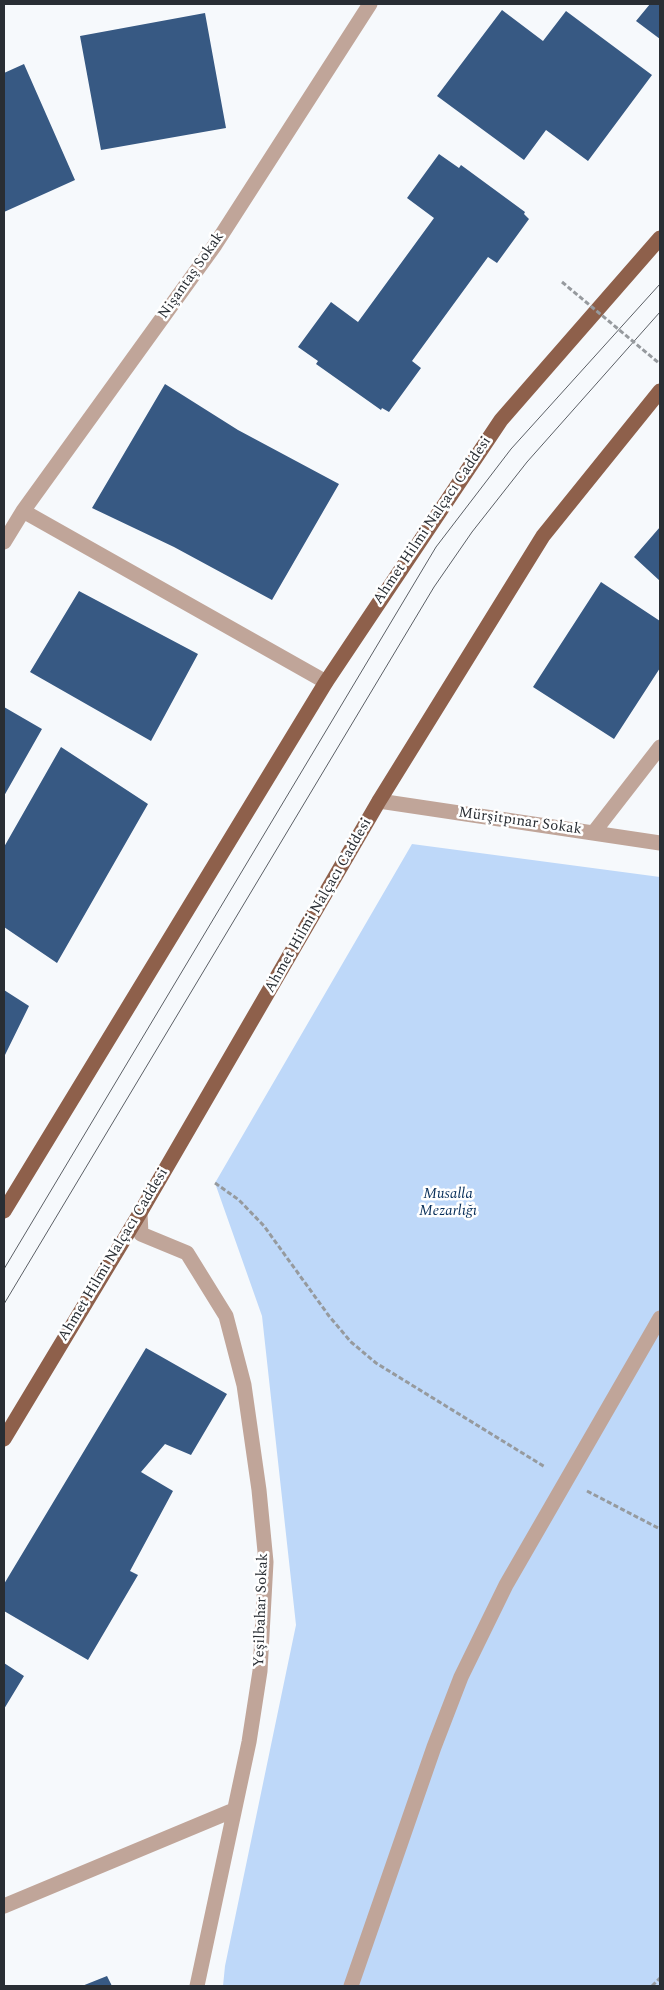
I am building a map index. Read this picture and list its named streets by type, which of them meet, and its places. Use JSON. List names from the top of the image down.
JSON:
{
  "streets": {
    "main road": ["Ahmet Hilmi Nalçacı Caddesi"],
    "street": ["Nişantaş Sokak", "Mürşitpınar Sokak", "Yeşilbahar Sokak"]
  },
  "crossings": [
    ["Ahmet Hilmi Nalçacı Caddesi", "Mürşitpınar Sokak"],
    ["Ahmet Hilmi Nalçacı Caddesi", "Yeşilbahar Sokak"]
  ],
  "parks": ["Musalla Mezarlığı"]
}
